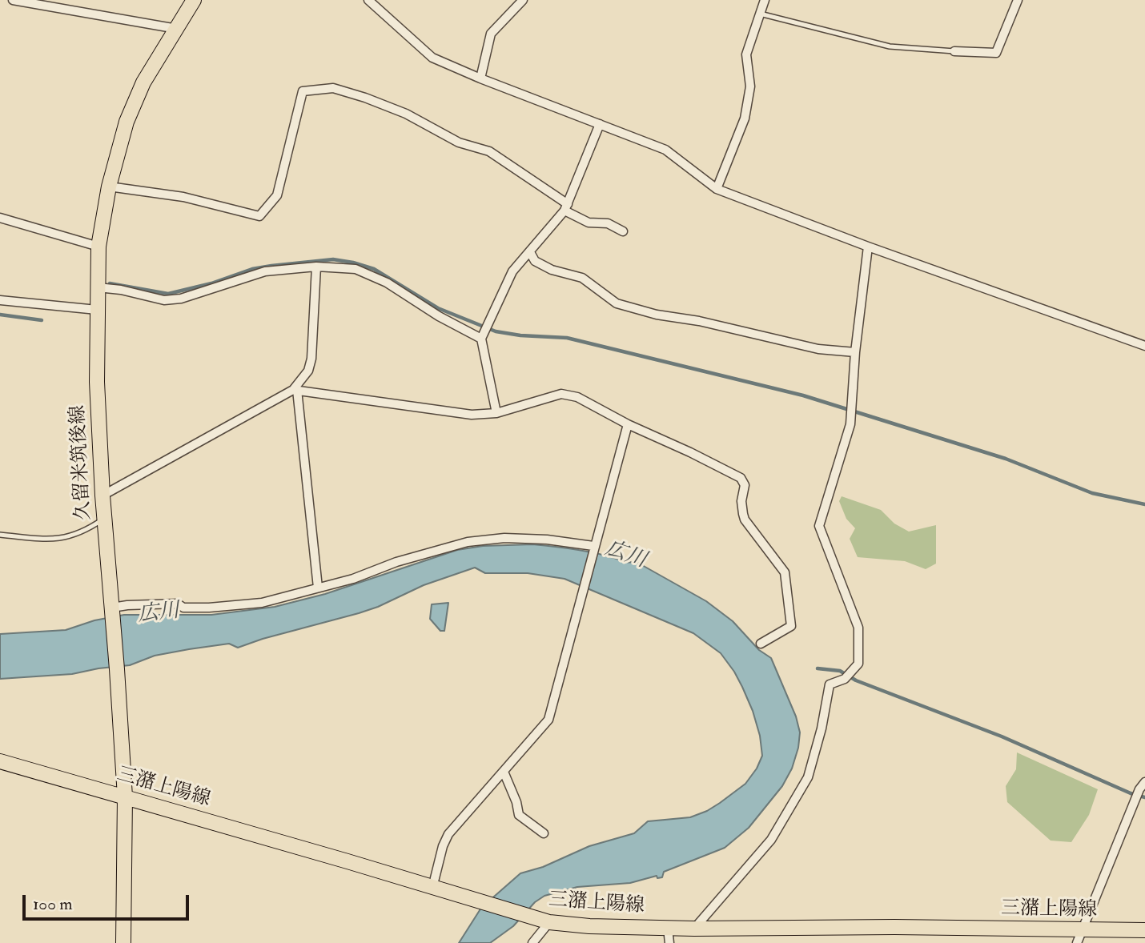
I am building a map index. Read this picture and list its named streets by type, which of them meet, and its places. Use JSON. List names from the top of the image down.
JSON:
{
  "streets": {
    "main road": ["久留米筑後線", "三潴上陽線"]
  },
  "crossings": [
    ["久留米筑後線", "三潴上陽線"]
  ],
  "water": ["広川"],
  "scale_bar": "100 m"
}
